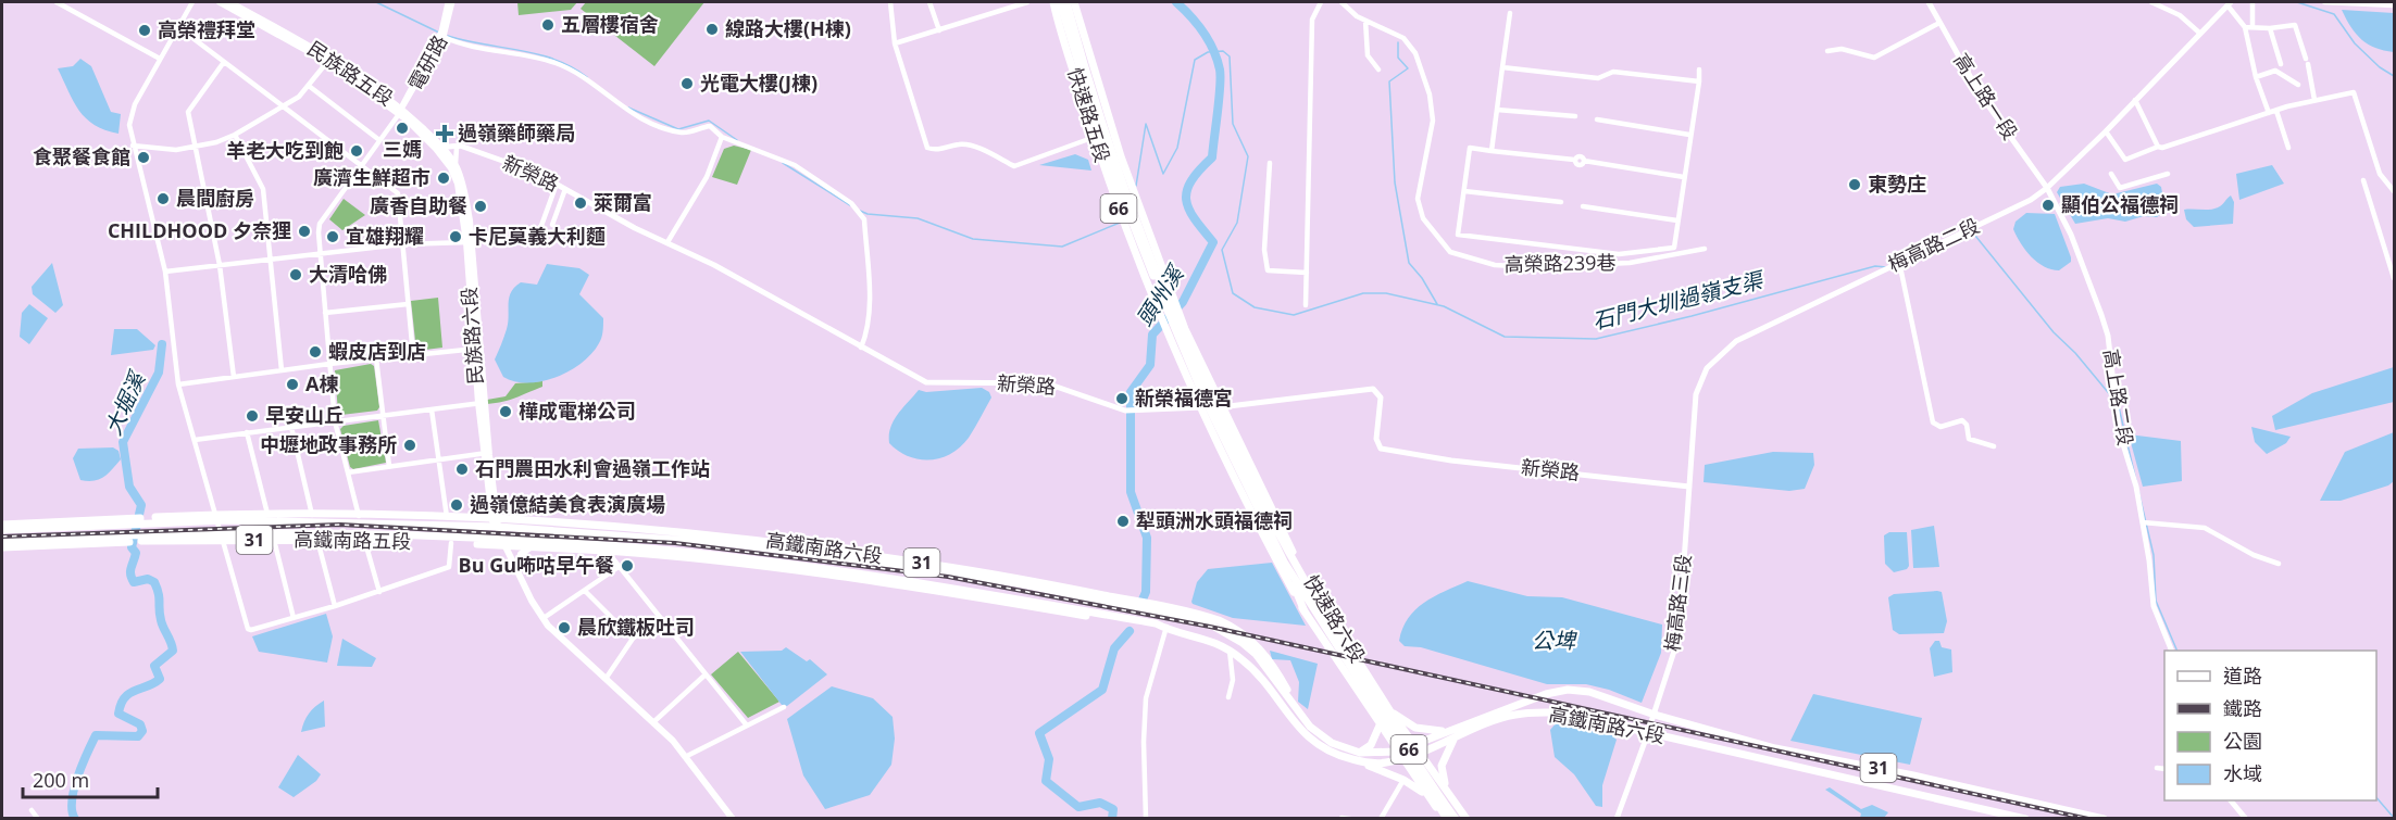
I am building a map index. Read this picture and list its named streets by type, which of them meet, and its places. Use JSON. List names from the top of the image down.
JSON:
{
  "streets": {
    "main road": [
      "民族路五段",
      "快速路五段",
      "66",
      "民族路六段",
      "31",
      "高鐵南路五段",
      "高鐵南路六段",
      "快速路六段"
    ],
    "street": [
      "電研路",
      "高上路一段",
      "新榮路",
      "梅高路二段",
      "高榮路239巷",
      "高上路二段",
      "梅高路三段"
    ]
  },
  "crossings": [
    ["電研路", "民族路五段"],
    ["民族路五段", "新榮路"],
    ["民族路五段", "民族路六段"],
    ["高上路一段", "梅高路二段"],
    ["高上路一段", "高上路二段"],
    ["快速路五段", "新榮路"],
    ["快速路五段", "快速路六段"],
    ["新榮路", "梅高路二段"],
    ["新榮路", "民族路六段"],
    ["新榮路", "快速路六段"],
    ["66", "快速路六段"],
    ["梅高路二段", "高上路二段"],
    ["梅高路二段", "梅高路三段"],
    ["民族路六段", "高鐵南路五段"],
    ["民族路六段", "高鐵南路六段"],
    ["31", "高鐵南路六段"],
    ["31", "快速路六段"],
    ["高鐵南路五段", "高鐵南路六段"],
    ["高鐵南路六段", "梅高路三段"],
    ["高鐵南路六段", "快速路六段"]
  ],
  "water": [
    "頭州溪",
    "石門大圳過嶺支渠",
    "大堀溪",
    "公埤"
  ],
  "places": {
    "other": [
      "五層樓宿舍",
      "線路大樓(H棟)",
      "高榮禮拜堂",
      "光電大樓(J棟)",
      "三媽",
      "羊老大吃到飽",
      "食聚餐食館",
      "廣濟生鮮超市",
      "東勢庄",
      "晨間廚房",
      "萊爾富",
      "顯伯公福德祠",
      "廣香自助餐",
      "CHILDHOOD 夕奈狸",
      "宜雄翔耀",
      "卡尼莫義大利麵",
      "大清哈佛",
      "蝦皮店到店",
      "A棟",
      "新榮福德宮",
      "樺成電梯公司",
      "早安山丘",
      "中壢地政事務所",
      "石門農田水利會過嶺工作站",
      "過嶺億結美食表演廣場",
      "犁頭洲水頭福德祠",
      "Bu Gu咘咕早午餐",
      "晨欣鐵板吐司"
    ],
    "health": ["過嶺藥師藥局"]
  },
  "legend": [
    "道路",
    "鐵路",
    "公園",
    "水域"
  ],
  "scale_bar": "200 m"
}
